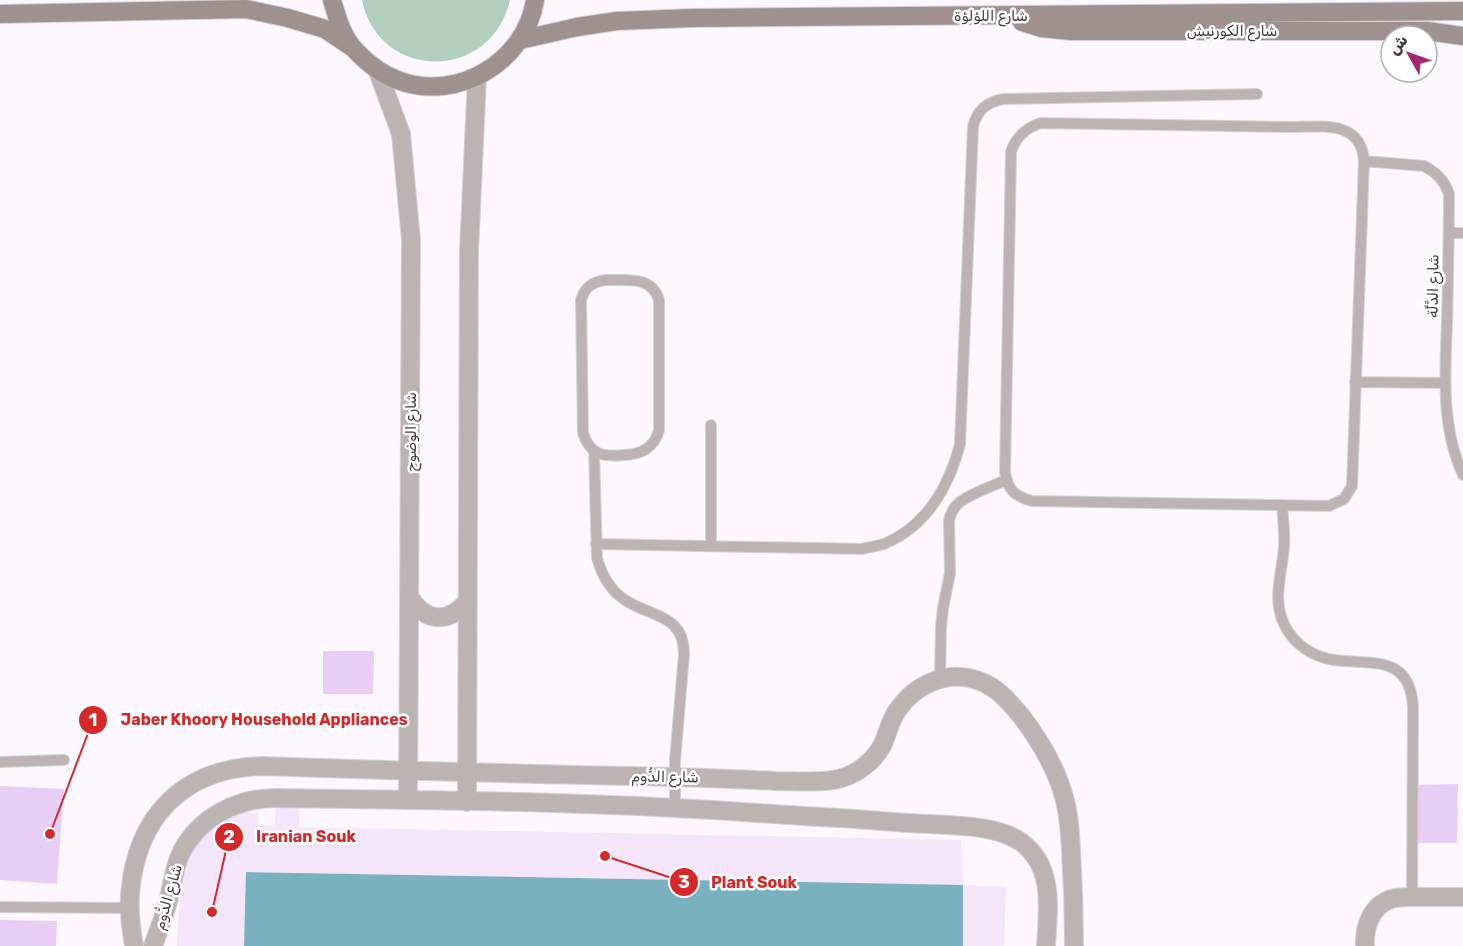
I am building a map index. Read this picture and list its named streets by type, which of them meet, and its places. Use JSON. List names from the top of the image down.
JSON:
{
  "streets": {
    "street": [
      "شارع اللؤلؤة",
      "شارع الكورنيش",
      "شارع الوضوح",
      "شارع الدُّوم"
    ],
    "lane": ["شارع الدَّلَّة"]
  },
  "crossings": [
    ["شارع اللؤلؤة", "شارع الكورنيش"],
    ["شارع الوضوح", "شارع الدُّوم"]
  ],
  "places": ["Jaber Khoory Household Appliances", "Plant Souk", "Iranian Souk"],
  "north": "top left"
}
